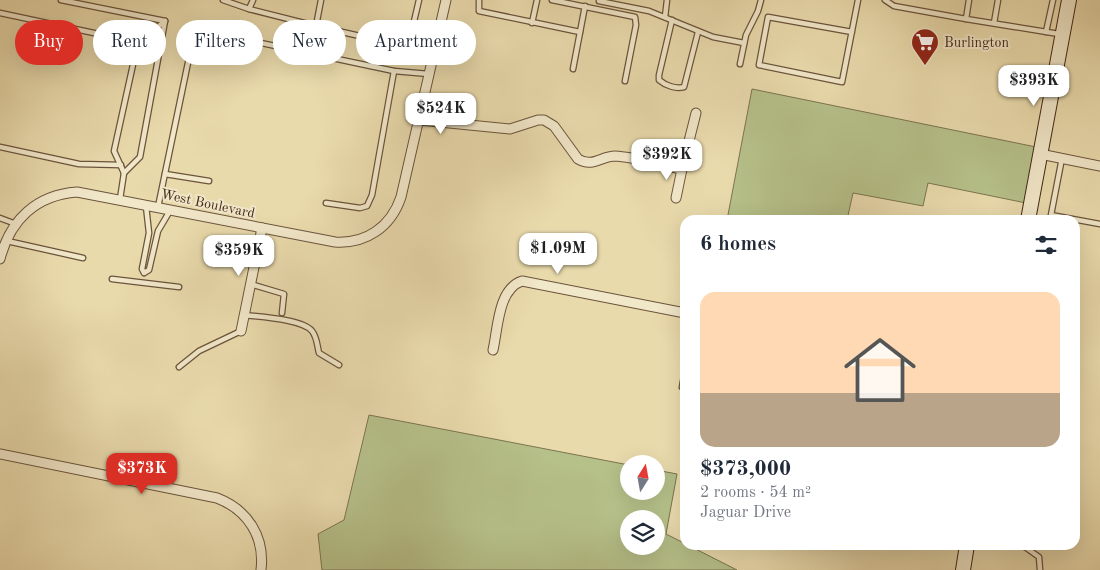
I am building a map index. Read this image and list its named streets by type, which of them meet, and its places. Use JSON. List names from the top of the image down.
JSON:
{
  "streets": {
    "street": ["West Boulevard"]
  },
  "places": {
    "supermarket": ["Burlington"]
  },
  "north": "top",
  "page": {
    "chip": [
      "Buy",
      "Rent",
      "Filters",
      "New",
      "Apartment"
    ],
    "price": [
      "$393K",
      "$524K",
      "$392K",
      "$1.09M",
      "$359K",
      "$373K"
    ],
    "heading": "6 homes",
    "list": [
      {
        "name": "$373,000",
        "note": "2 rooms · 54 m² · Jaguar Drive"
      }
    ]
  }
}
